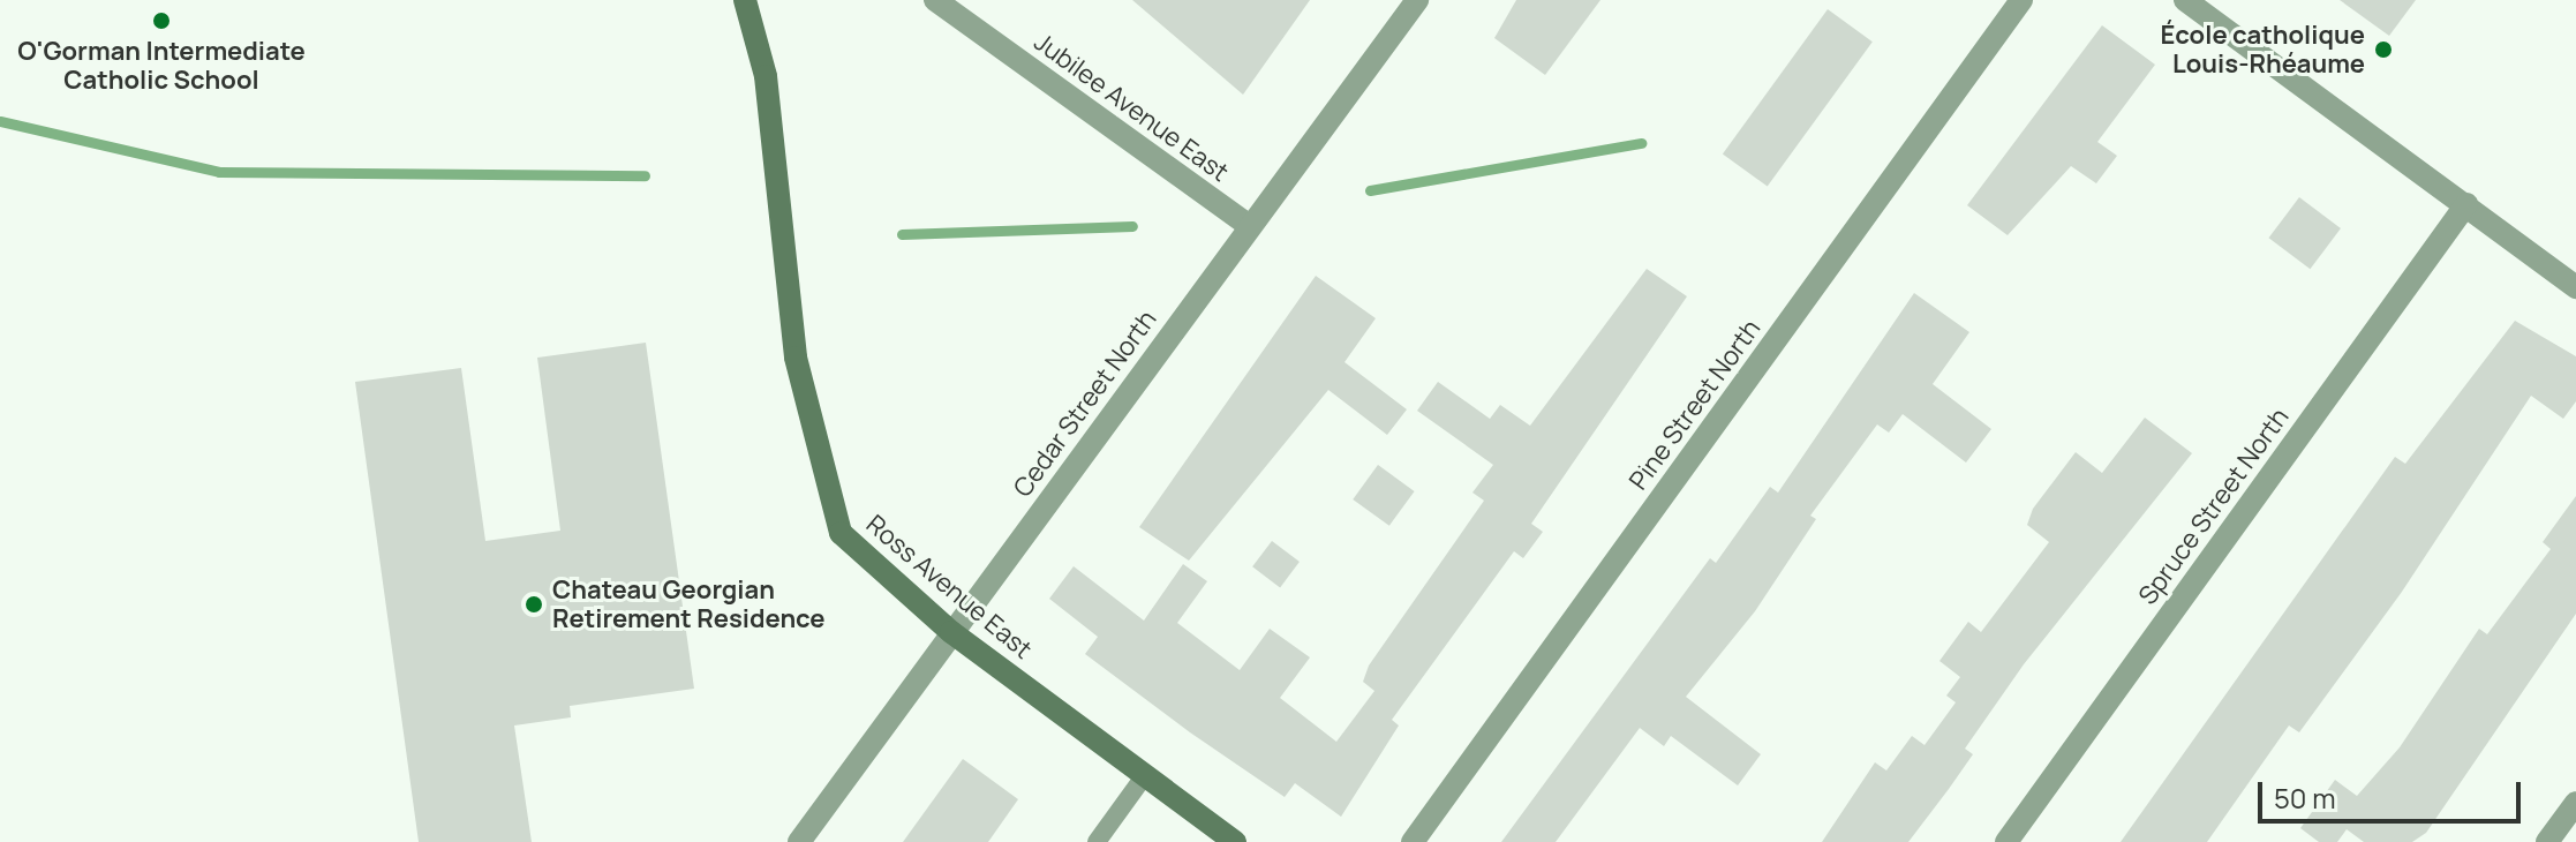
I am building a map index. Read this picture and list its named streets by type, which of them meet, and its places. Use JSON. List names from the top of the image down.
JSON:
{
  "streets": {
    "main road": ["Ross Avenue East"],
    "street": [
      "Jubilee Avenue East",
      "Cedar Street North",
      "Pine Street North",
      "Spruce Street North"
    ]
  },
  "crossings": [
    ["Jubilee Avenue East", "Cedar Street North"],
    ["Cedar Street North", "Ross Avenue East"]
  ],
  "places": ["O'Gorman Intermediate Catholic School", "École catholique Louis-Rhéaume", "Chateau Georgian Retirement Residence"],
  "scale_bar": "50 m"
}
